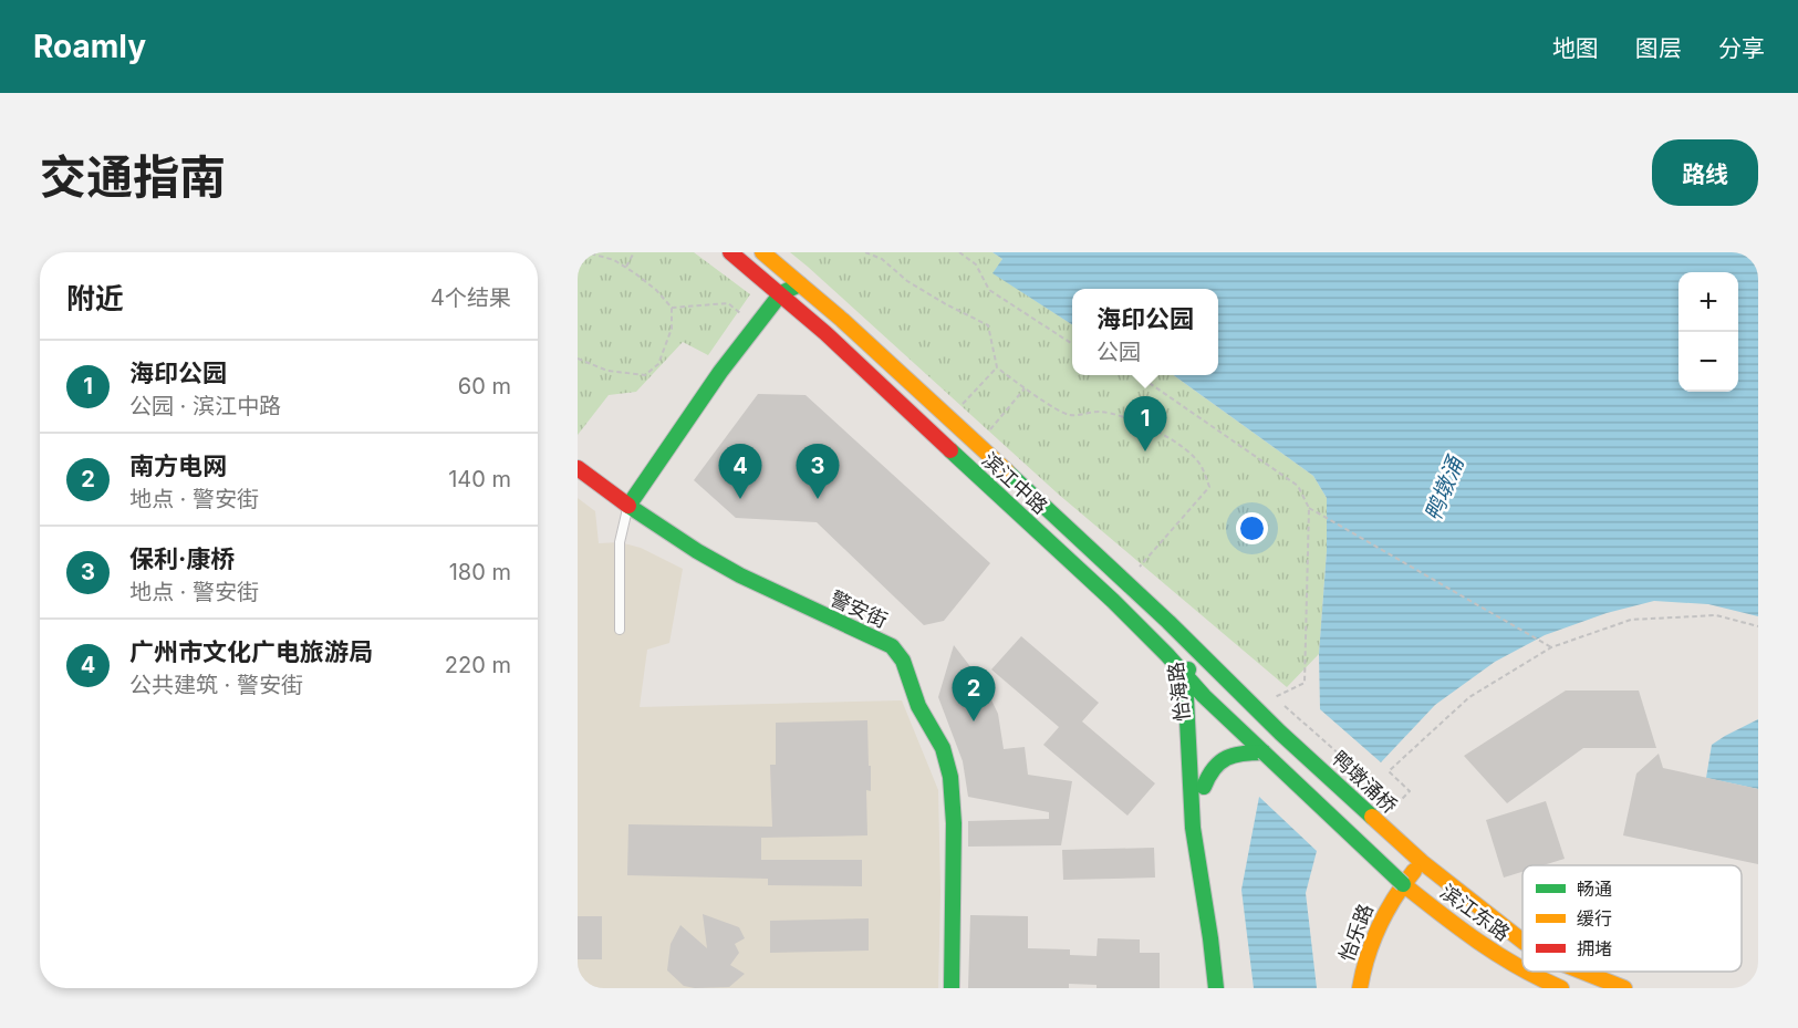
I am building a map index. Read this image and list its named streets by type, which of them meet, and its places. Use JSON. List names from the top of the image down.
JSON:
{
  "streets": {
    "main road": [
      "滨江中路",
      "警安街",
      "怡海路",
      "鸭墩涌桥",
      "滨江东路",
      "怡乐路"
    ]
  },
  "crossings": [
    ["滨江中路", "怡海路"],
    ["滨江中路", "鸭墩涌桥"],
    ["鸭墩涌桥", "滨江东路"],
    ["鸭墩涌桥", "怡乐路"],
    ["滨江东路", "怡乐路"]
  ],
  "water": ["鸭墩涌"],
  "legend": ["畅通", "缓行", "拥堵"],
  "page": {
    "header": "Roamly",
    "nav": ["地图", "图层", "分享"],
    "title": "交通指南",
    "buttons": "路线",
    "heading": ["附近", "4个结果"],
    "map_buttons": ["+", "−"],
    "popup": ["海印公园", "公园"],
    "list": [
      {
        "mark": "1",
        "name": "海印公园",
        "note": "公园 · 滨江中路",
        "value": "60 m"
      },
      {
        "mark": "2",
        "name": "南方电网",
        "note": "地点 · 警安街",
        "value": "140 m"
      },
      {
        "mark": "3",
        "name": "保利·康桥",
        "note": "地点 · 警安街",
        "value": "180 m"
      },
      {
        "mark": "4",
        "name": "广州市文化广电旅游局",
        "note": "公共建筑 · 警安街",
        "value": "220 m"
      }
    ],
    "pins": [
      "1",
      "3",
      "4",
      "2"
    ]
  }
}
